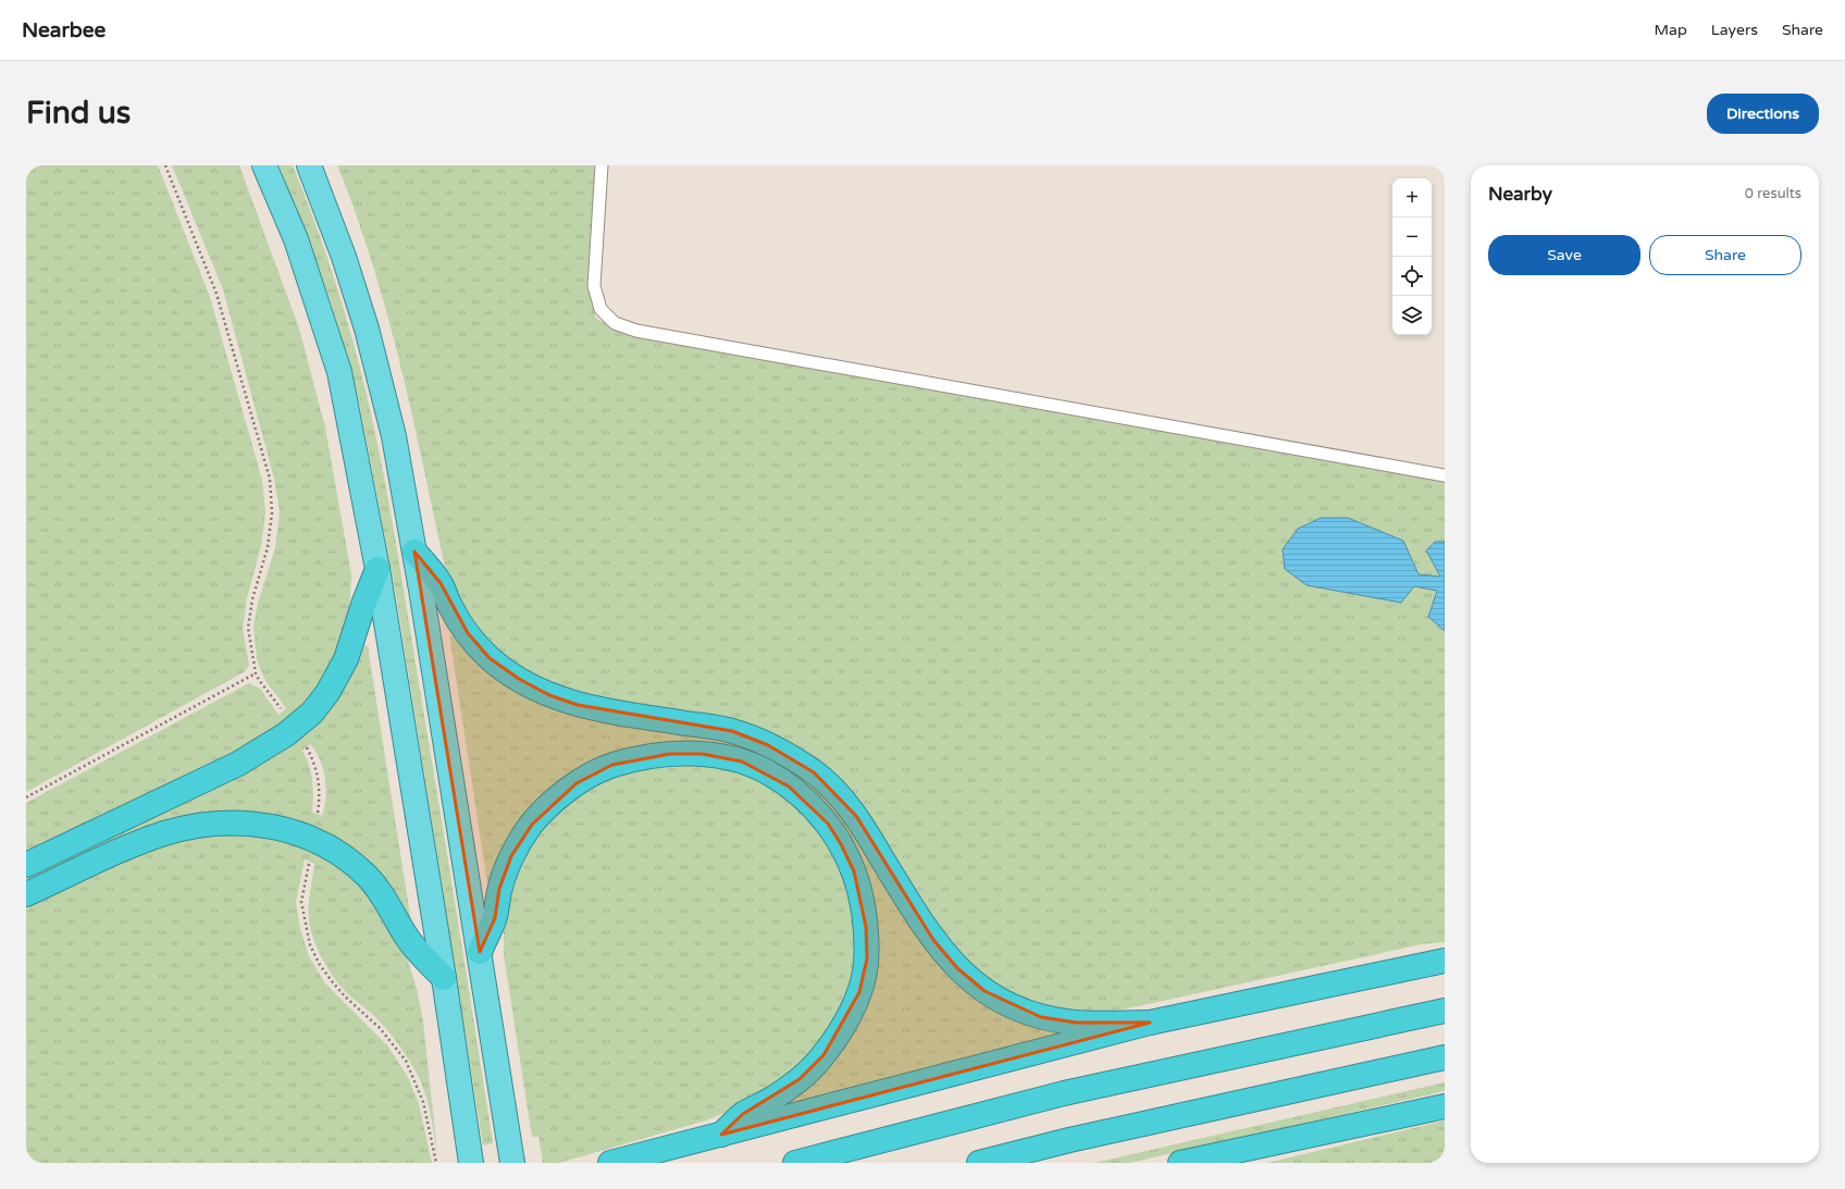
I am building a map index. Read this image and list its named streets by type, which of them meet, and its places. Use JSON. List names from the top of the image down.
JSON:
{
  "page": {
    "header": "Nearbee",
    "nav": ["Map", "Layers", "Share"],
    "buttons": [
      "Directions",
      ["Save", "Share"]
    ],
    "title": "Find us",
    "heading": ["Nearby", "0 results"],
    "map_buttons": ["+", "−"]
  }
}
